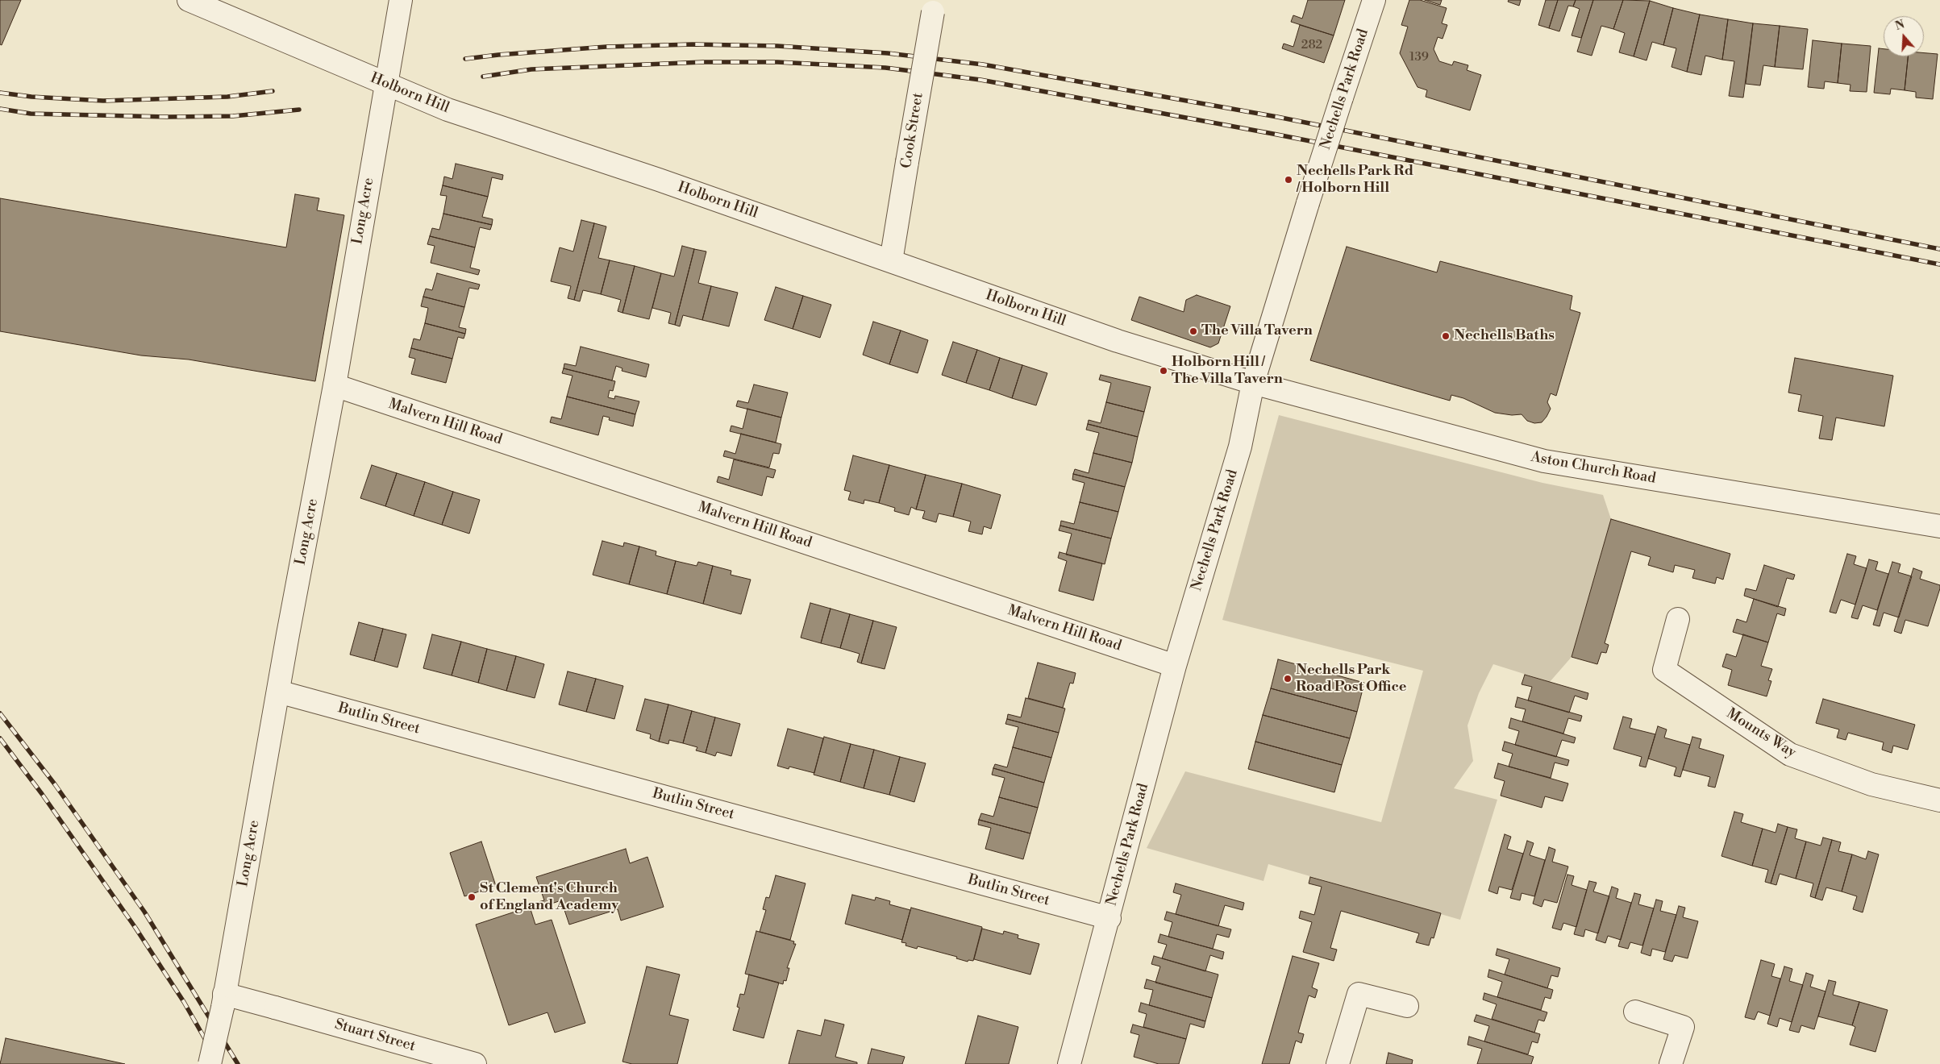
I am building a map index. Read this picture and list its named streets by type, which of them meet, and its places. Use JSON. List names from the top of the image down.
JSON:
{
  "streets": {
    "street": [
      "Nechells Park Road",
      "Holborn Hill",
      "Cook Street",
      "Long Acre",
      "Malvern Hill Road",
      "Aston Church Road",
      "Butlin Street",
      "Mounts Way",
      "Stuart Street"
    ]
  },
  "crossings": [
    ["Nechells Park Road", "Holborn Hill"],
    ["Nechells Park Road", "Malvern Hill Road"],
    ["Nechells Park Road", "Aston Church Road"],
    ["Nechells Park Road", "Butlin Street"],
    ["Holborn Hill", "Cook Street"],
    ["Holborn Hill", "Long Acre"],
    ["Holborn Hill", "Aston Church Road"],
    ["Long Acre", "Malvern Hill Road"],
    ["Long Acre", "Butlin Street"],
    ["Long Acre", "Stuart Street"]
  ],
  "places": [
    "Nechells Park Rd / Holborn Hill",
    "The Villa Tavern",
    "Nechells Baths",
    "Holborn Hill / The Villa Tavern",
    "Nechells Park Road Post Office",
    "St Clement's Church of England Academy"
  ],
  "house_numbers": ["282", "139"],
  "north": "top"
}
